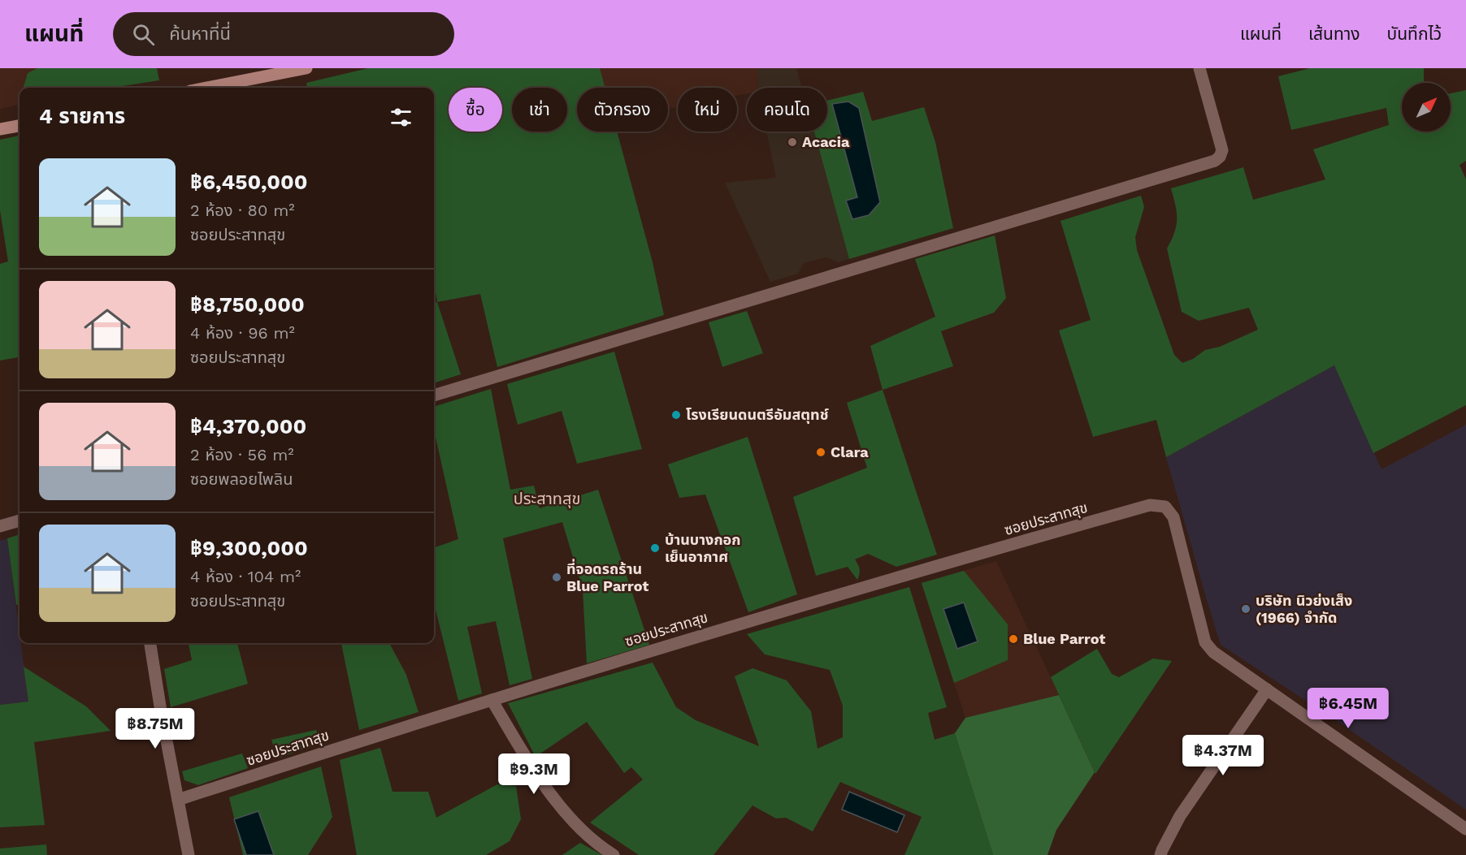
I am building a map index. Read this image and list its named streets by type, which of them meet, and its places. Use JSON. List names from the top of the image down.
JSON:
{
  "streets": {
    "street": ["ซอยประสาทสุข"]
  },
  "districts": ["ประสาทสุข"],
  "places": [
    "Acacia",
    "โรงเรียนดนตรีอัมสตุทช์",
    "Clara",
    "บ้านบางกอก เย็นอากาศ",
    "ที่จอดรถร้าน Blue Parrot",
    "บริษัท นิวย่งเส็ง (1966) จำกัด",
    "Blue Parrot"
  ],
  "north": "top right",
  "page": {
    "header": "แผนที่",
    "search": "ค้นหาที่นี่",
    "nav": ["แผนที่", "เส้นทาง", "บันทึกไว้"],
    "chip": [
      "ซื้อ",
      "เช่า",
      "ตัวกรอง",
      "ใหม่",
      "คอนโด"
    ],
    "heading": "4 รายการ",
    "list": [
      {
        "name": "฿6,450,000",
        "note": "2 ห้อง · 80 m² · ซอยประสาทสุข"
      },
      {
        "name": "฿8,750,000",
        "note": "4 ห้อง · 96 m² · ซอยประสาทสุข"
      },
      {
        "name": "฿4,370,000",
        "note": "2 ห้อง · 56 m² · ซอยพลอยไพลิน"
      },
      {
        "name": "฿9,300,000",
        "note": "4 ห้อง · 104 m² · ซอยประสาทสุข"
      }
    ],
    "price": [
      "฿6.45M",
      "฿8.75M",
      "฿4.37M",
      "฿9.3M"
    ]
  }
}
